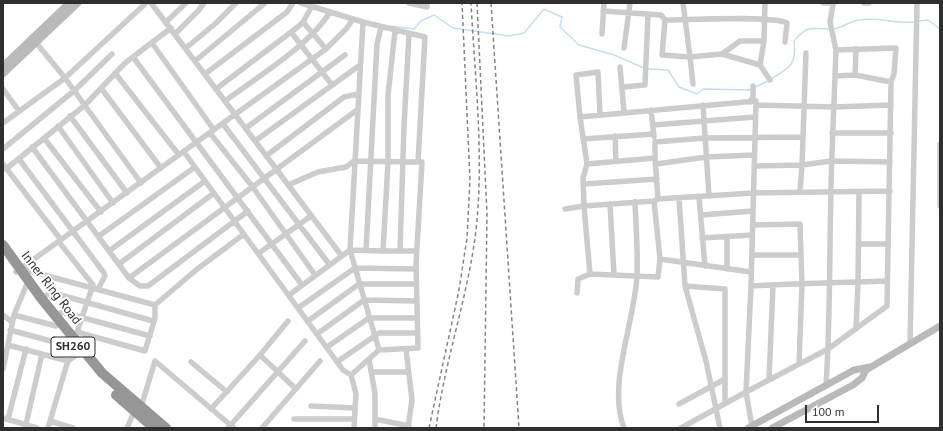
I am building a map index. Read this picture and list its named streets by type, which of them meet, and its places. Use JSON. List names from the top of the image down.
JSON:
{
  "streets": {
    "highway": ["Inner Ring Road", "SH260"]
  },
  "scale_bar": "100 m"
}
